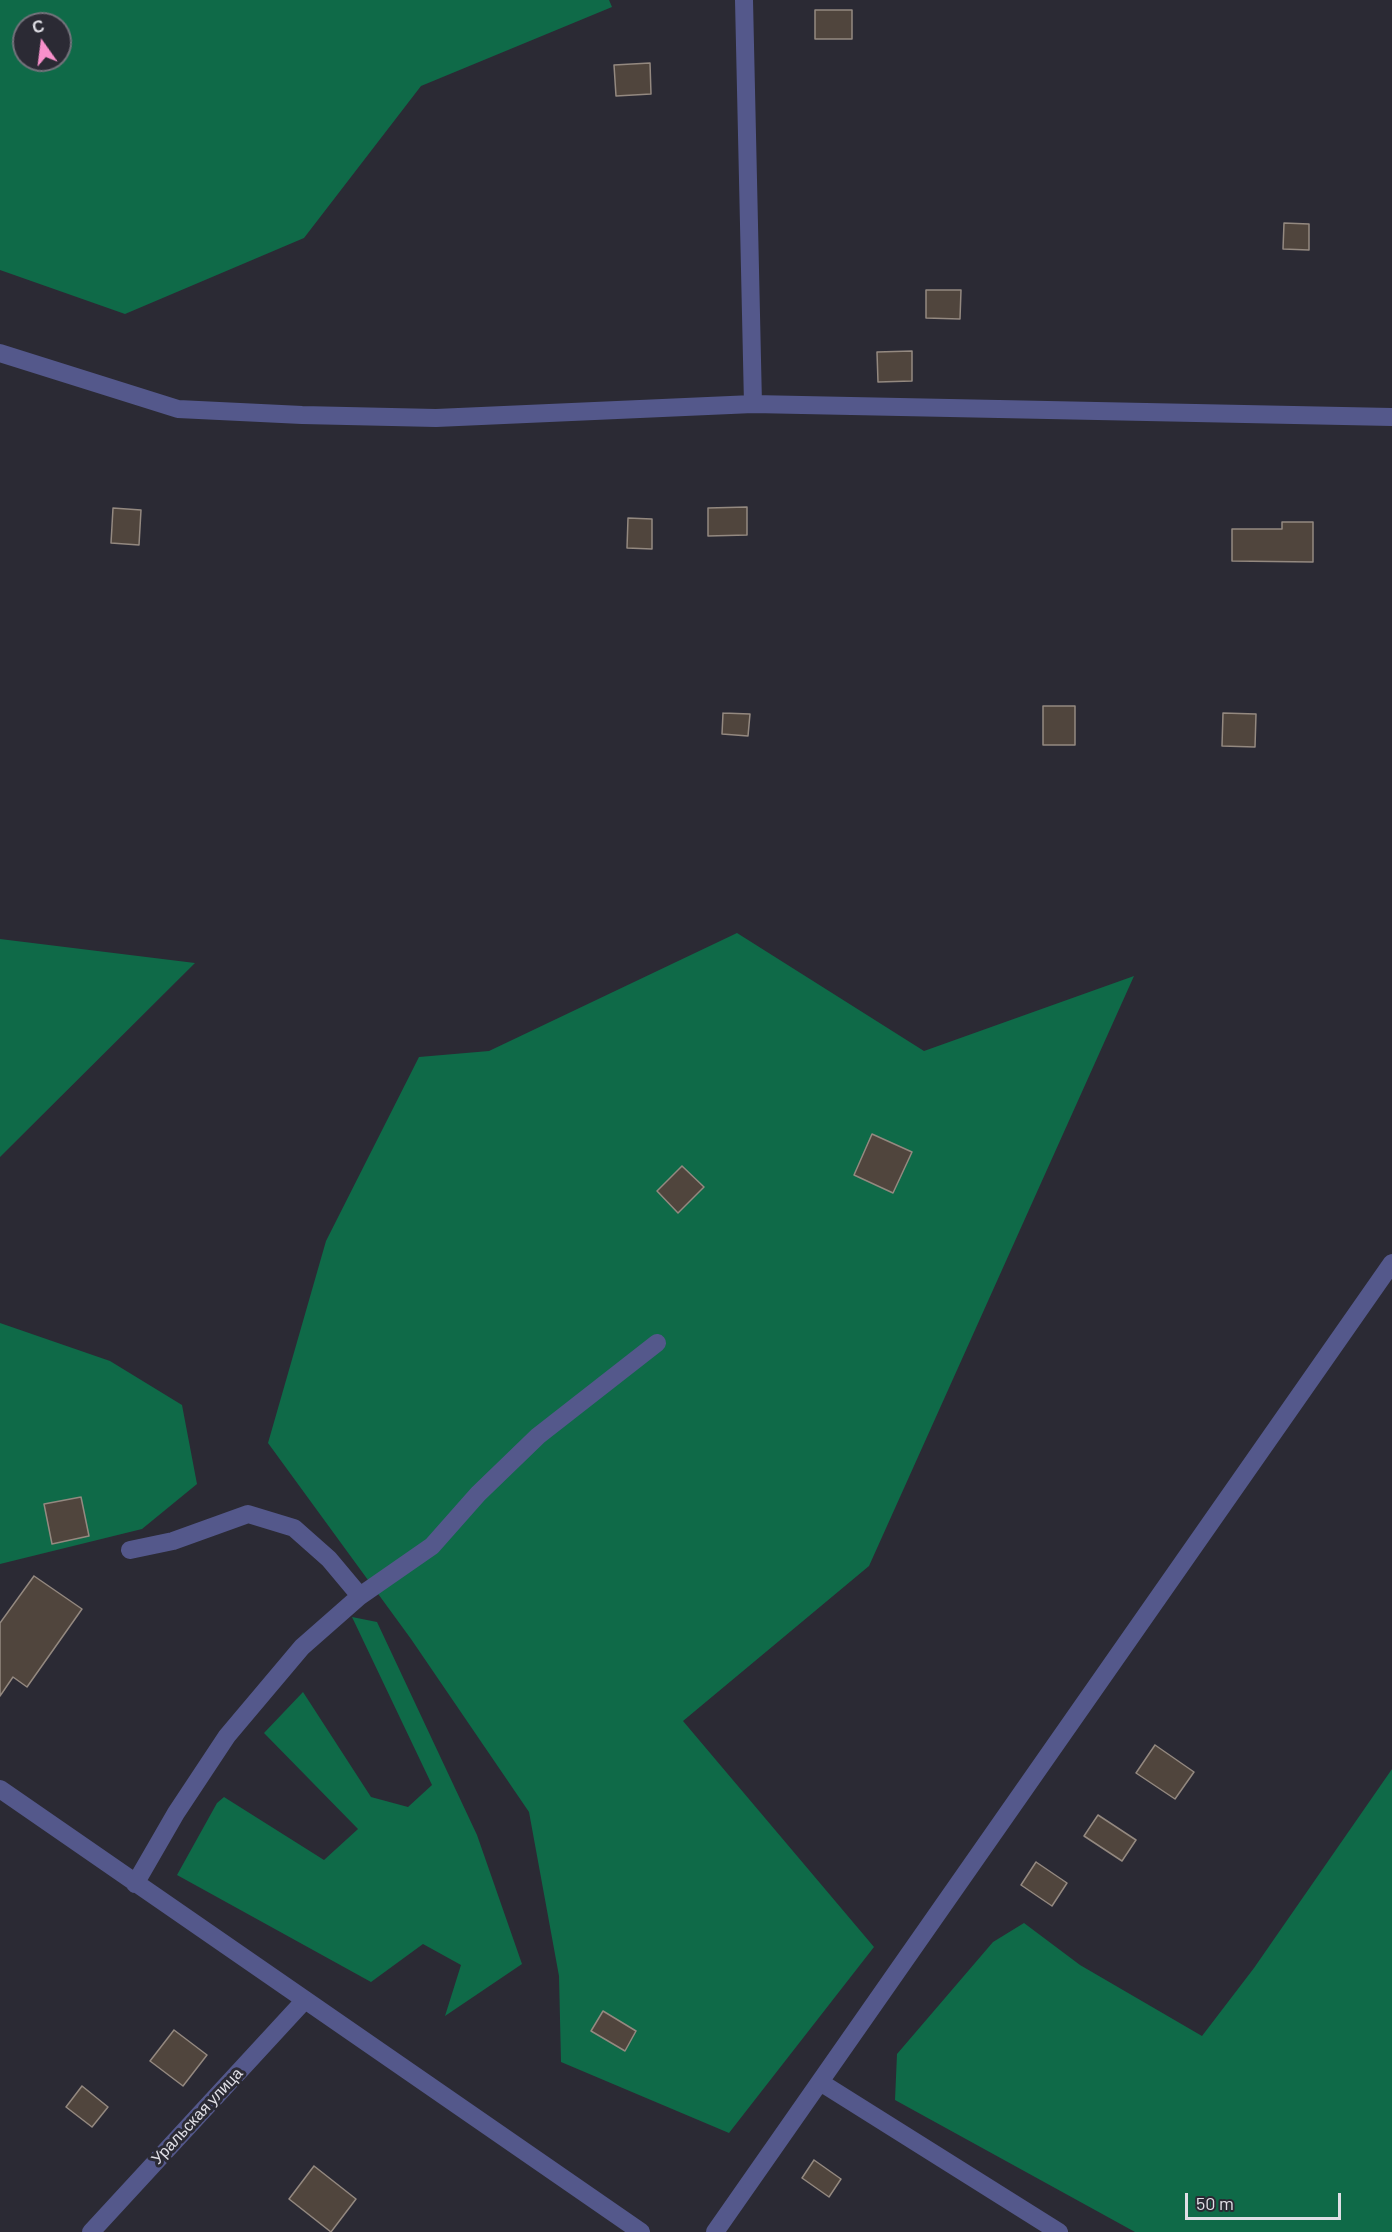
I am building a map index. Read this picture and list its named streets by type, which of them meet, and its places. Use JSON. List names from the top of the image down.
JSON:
{
  "streets": {
    "street": ["Уральская улица"]
  },
  "scale_bar": "50 m",
  "north": "top"
}
